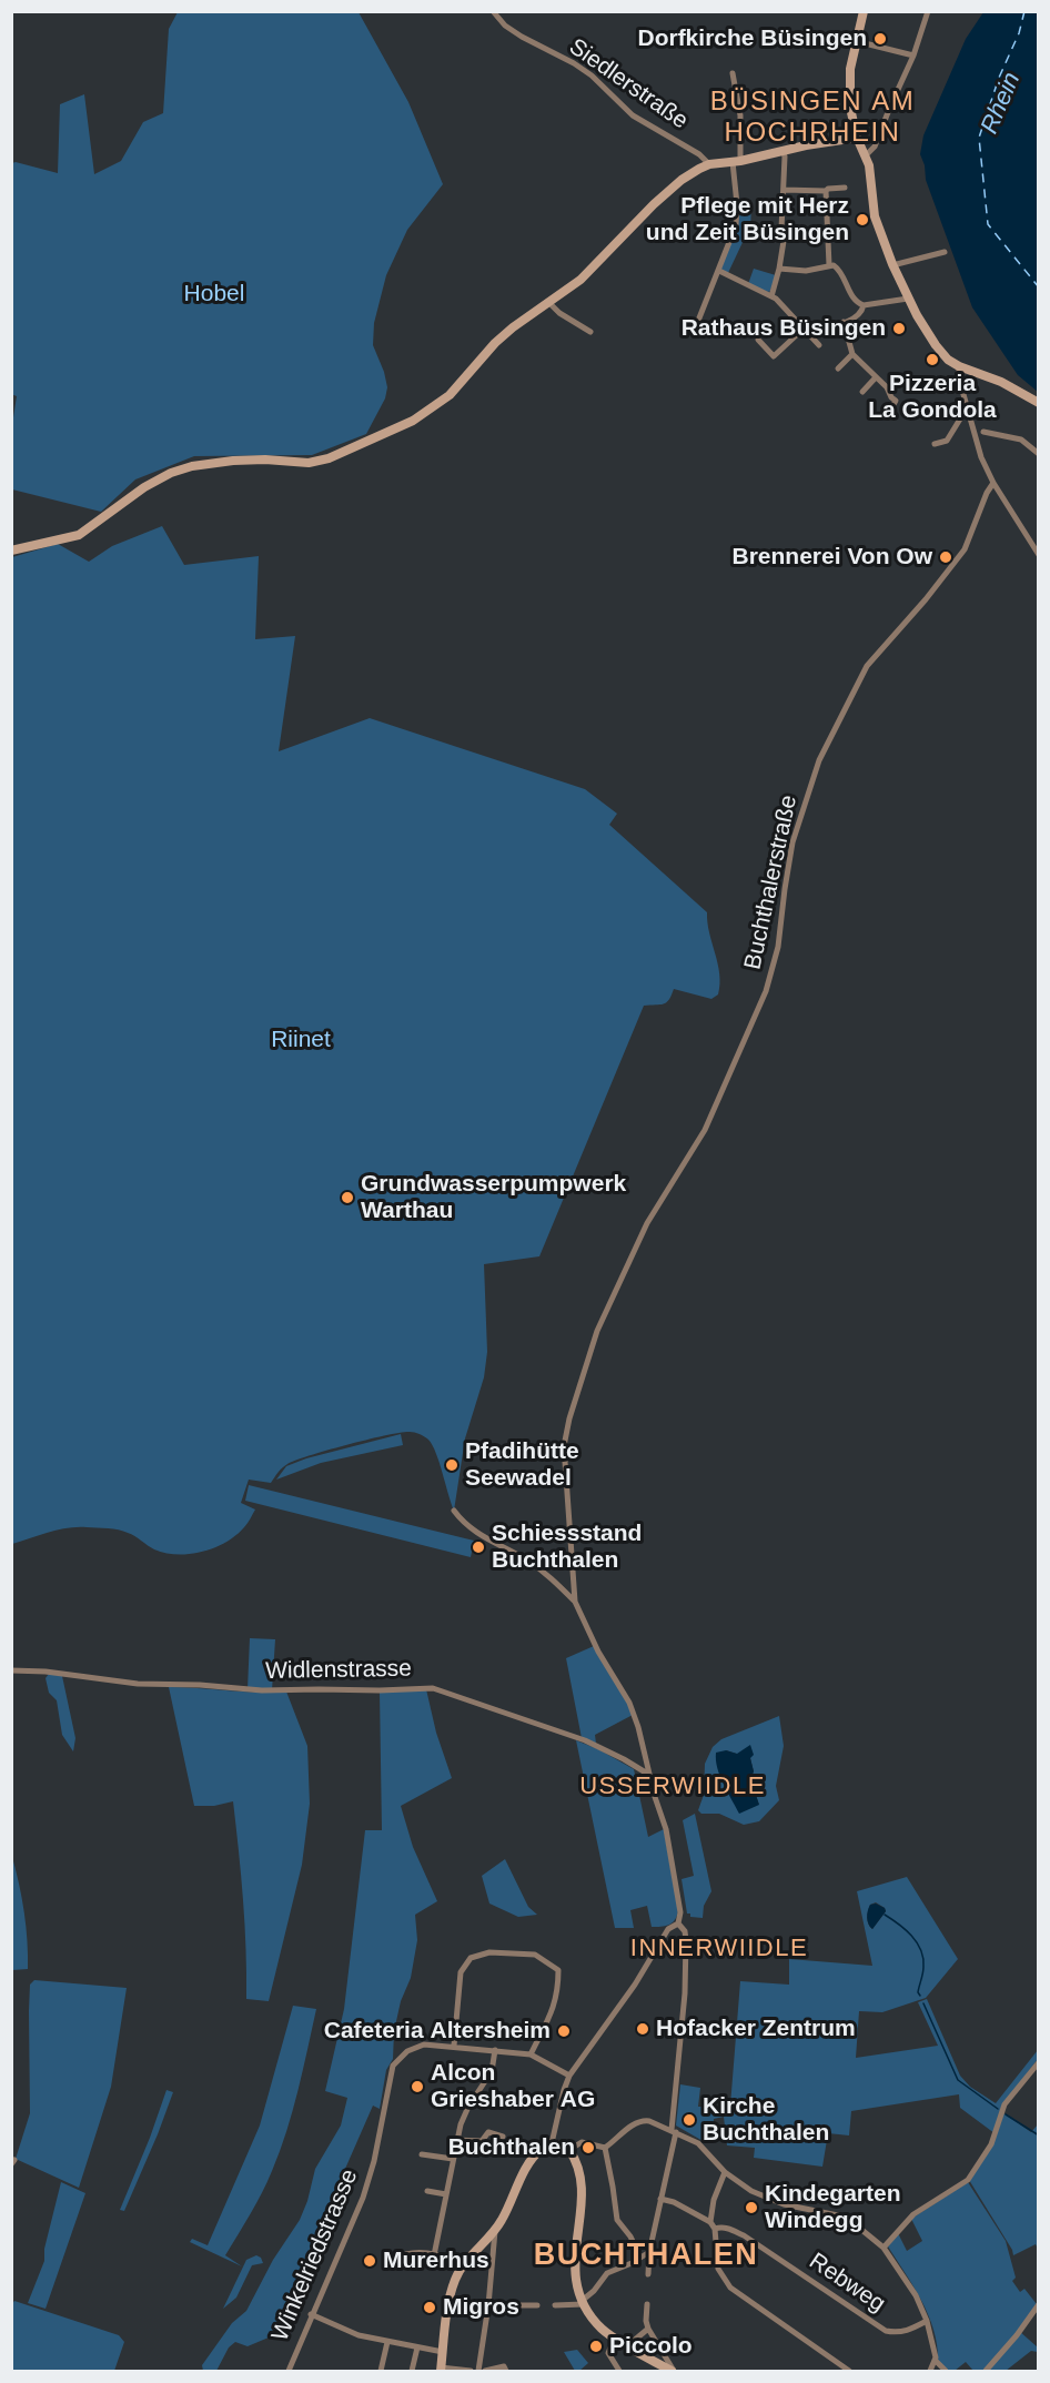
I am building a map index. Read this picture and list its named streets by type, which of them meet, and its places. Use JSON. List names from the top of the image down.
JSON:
{
  "streets": {
    "street": [
      "Siedlerstraße",
      "Buchthalerstraße",
      "Widlenstrasse",
      "Winkelriedstrasse",
      "Rebweg"
    ]
  },
  "districts": [
    "BÜSINGEN AM HOCHRHEIN",
    "USSERWIIDLE",
    "INNERWIIDLE",
    "BUCHTHALEN"
  ],
  "water": ["Rhein"],
  "parks": ["Hobel", "Riinet"],
  "places": [
    "Dorfkirche Büsingen",
    "Pflege mit Herz und Zeit Büsingen",
    "Rathaus Büsingen",
    "Pizzeria La Gondola",
    "Brennerei Von Ow",
    "Grundwasserpumpwerk Warthau",
    "Pfadihütte Seewadel",
    "Schiessstand Buchthalen",
    "Hofacker Zentrum",
    "Cafeteria Altersheim",
    "Alcon Grieshaber AG",
    "Kirche Buchthalen",
    "Buchthalen",
    "Kindegarten Windegg",
    "Murerhus",
    "Migros",
    "Piccolo"
  ]
}
